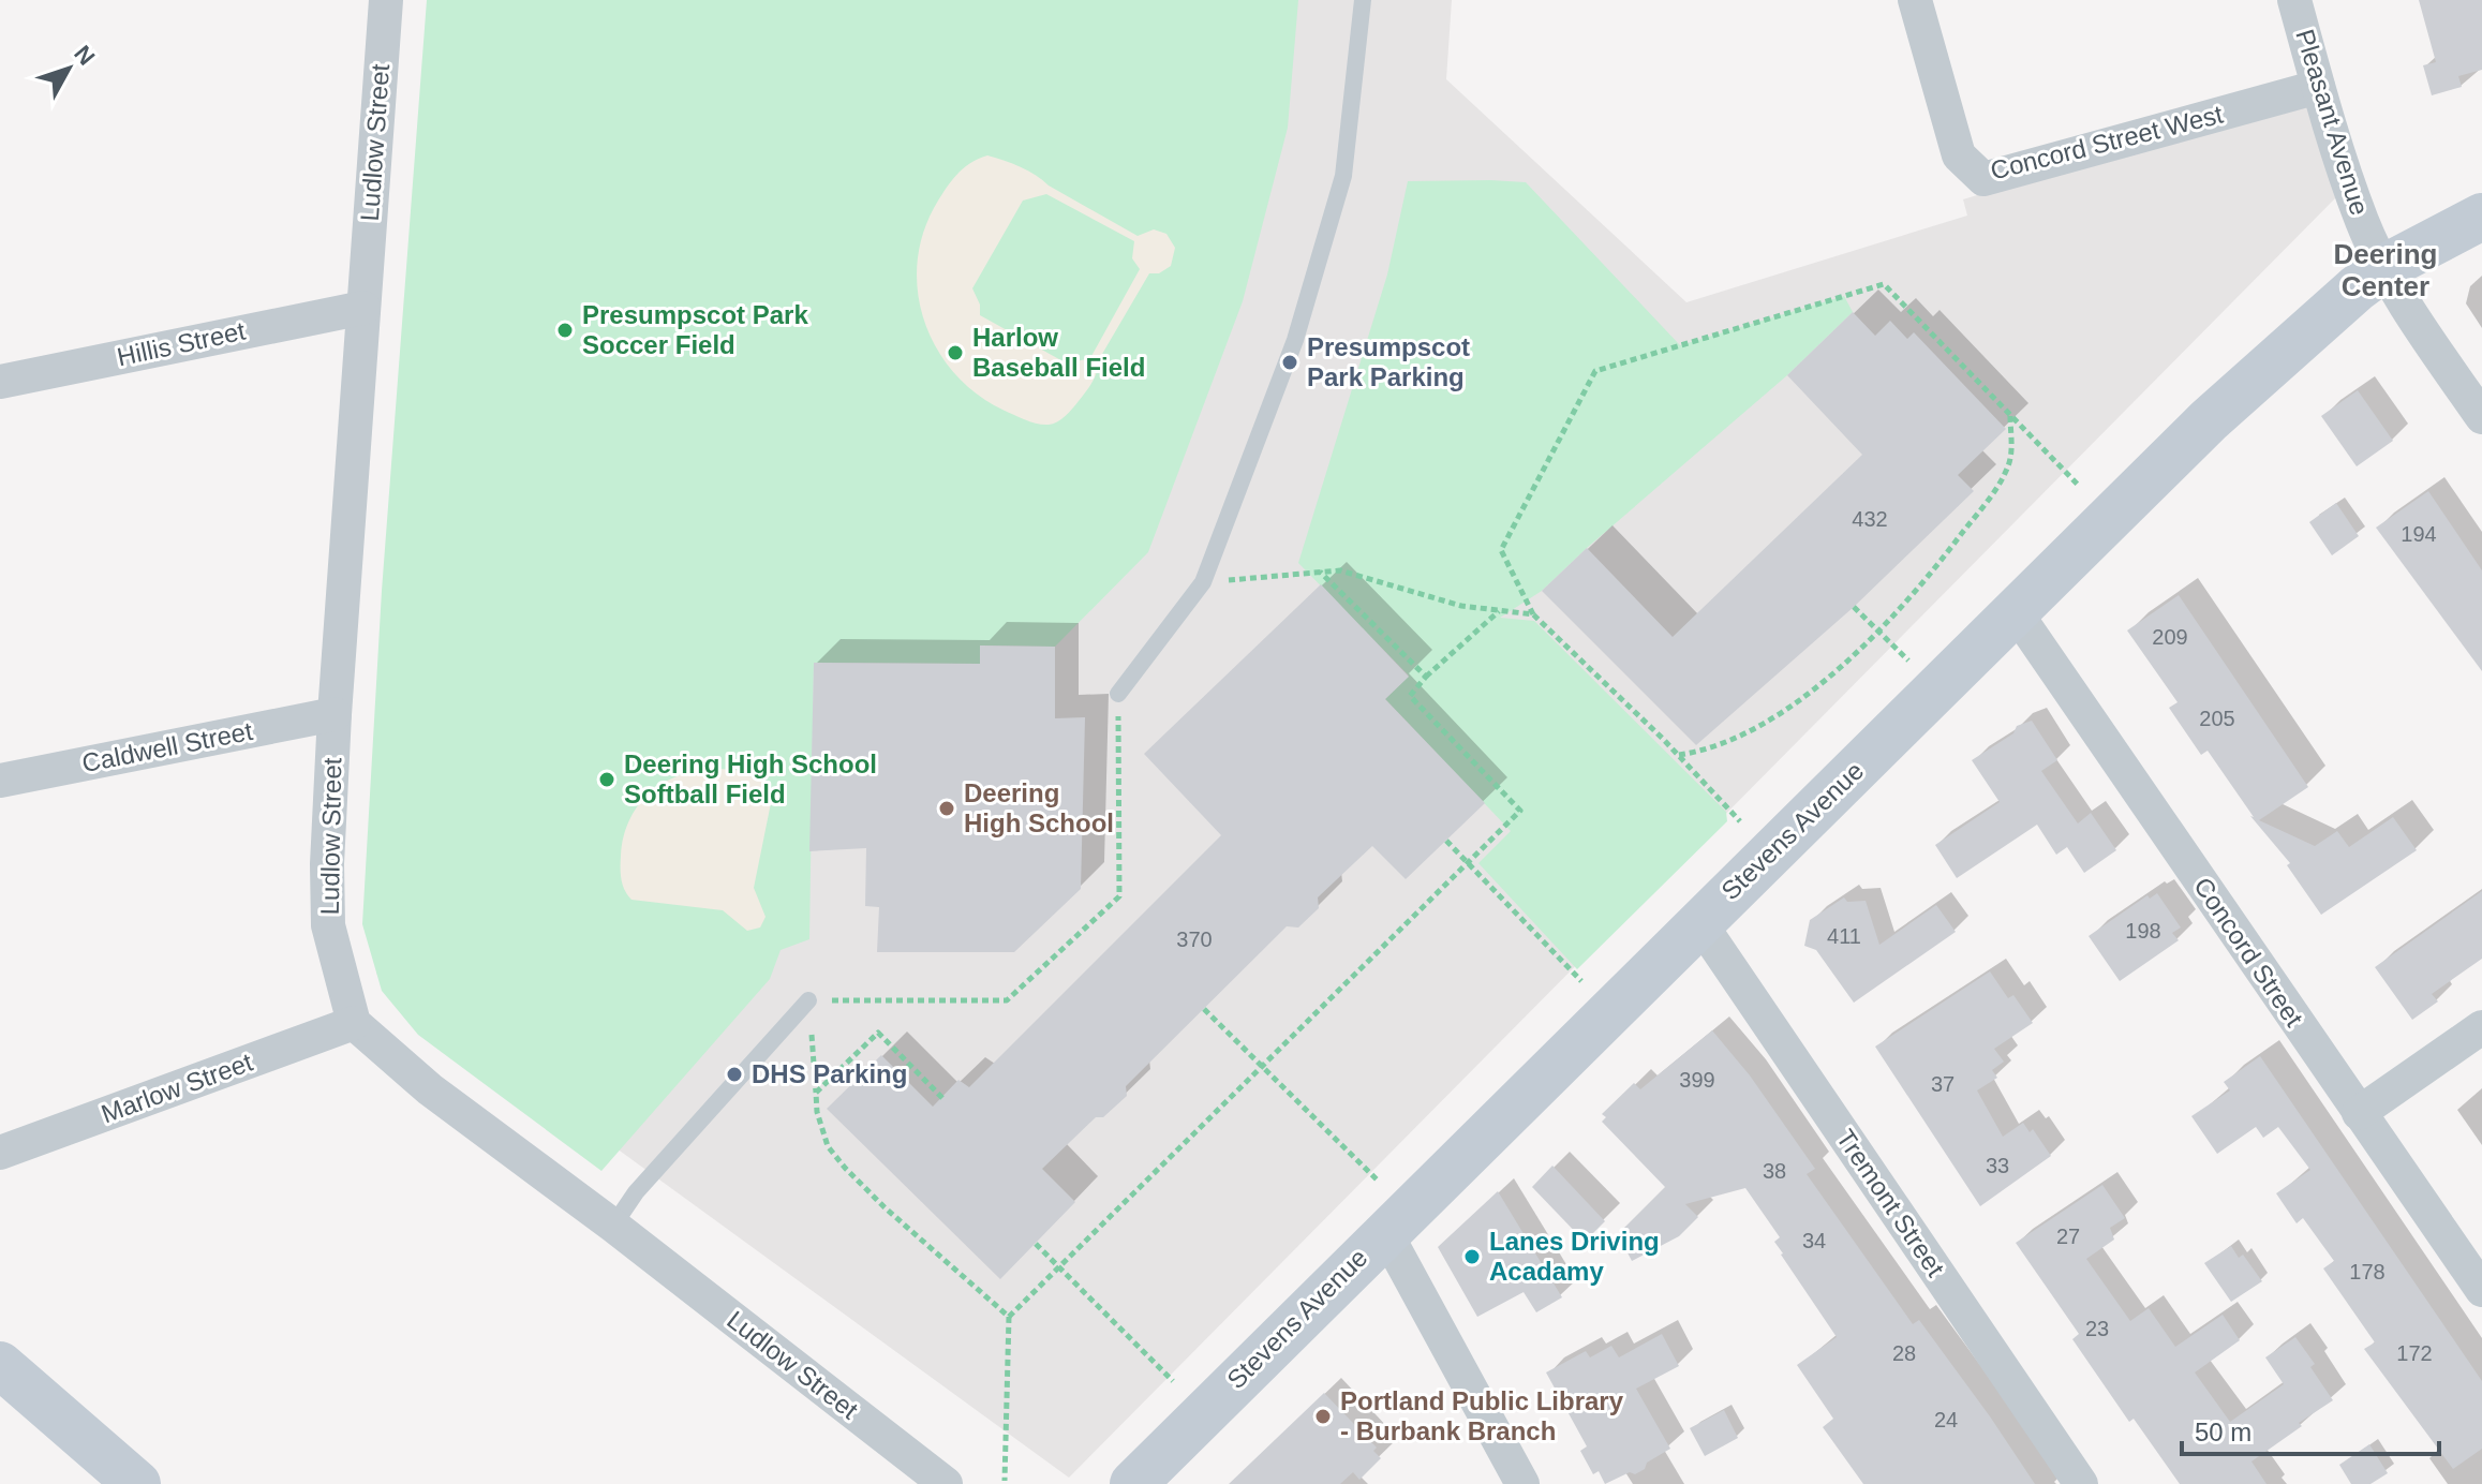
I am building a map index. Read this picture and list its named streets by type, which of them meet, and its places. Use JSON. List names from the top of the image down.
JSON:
{
  "streets": {
    "main road": ["Stevens Avenue"],
    "street": [
      "Pleasant Avenue",
      "Ludlow Street",
      "Concord Street West",
      "Hillis Street",
      "Caldwell Street",
      "Concord Street",
      "Marlow Street",
      "Tremont Street"
    ]
  },
  "crossings": [
    ["Pleasant Avenue", "Concord Street West"],
    ["Pleasant Avenue", "Stevens Avenue"],
    ["Ludlow Street", "Hillis Street"],
    ["Ludlow Street", "Caldwell Street"],
    ["Ludlow Street", "Marlow Street"],
    ["Stevens Avenue", "Concord Street"],
    ["Stevens Avenue", "Tremont Street"]
  ],
  "districts": ["Deering Center"],
  "places": [
    "Presumpscot Park Soccer Field",
    "Harlow Baseball Field",
    "Presumpscot Park Parking",
    "Deering High School Softball Field",
    "Deering High School",
    "DHS Parking",
    "Lanes Driving Acadamy",
    "Portland Public Library - Burbank Branch"
  ],
  "house_numbers": [
    "432",
    "194",
    "209",
    "205",
    "198",
    "411",
    "370",
    "399",
    "37",
    "33",
    "38",
    "27",
    "34",
    "178",
    "23",
    "28",
    "172",
    "24"
  ],
  "scale_bar": "50 m",
  "north": "top right"
}
